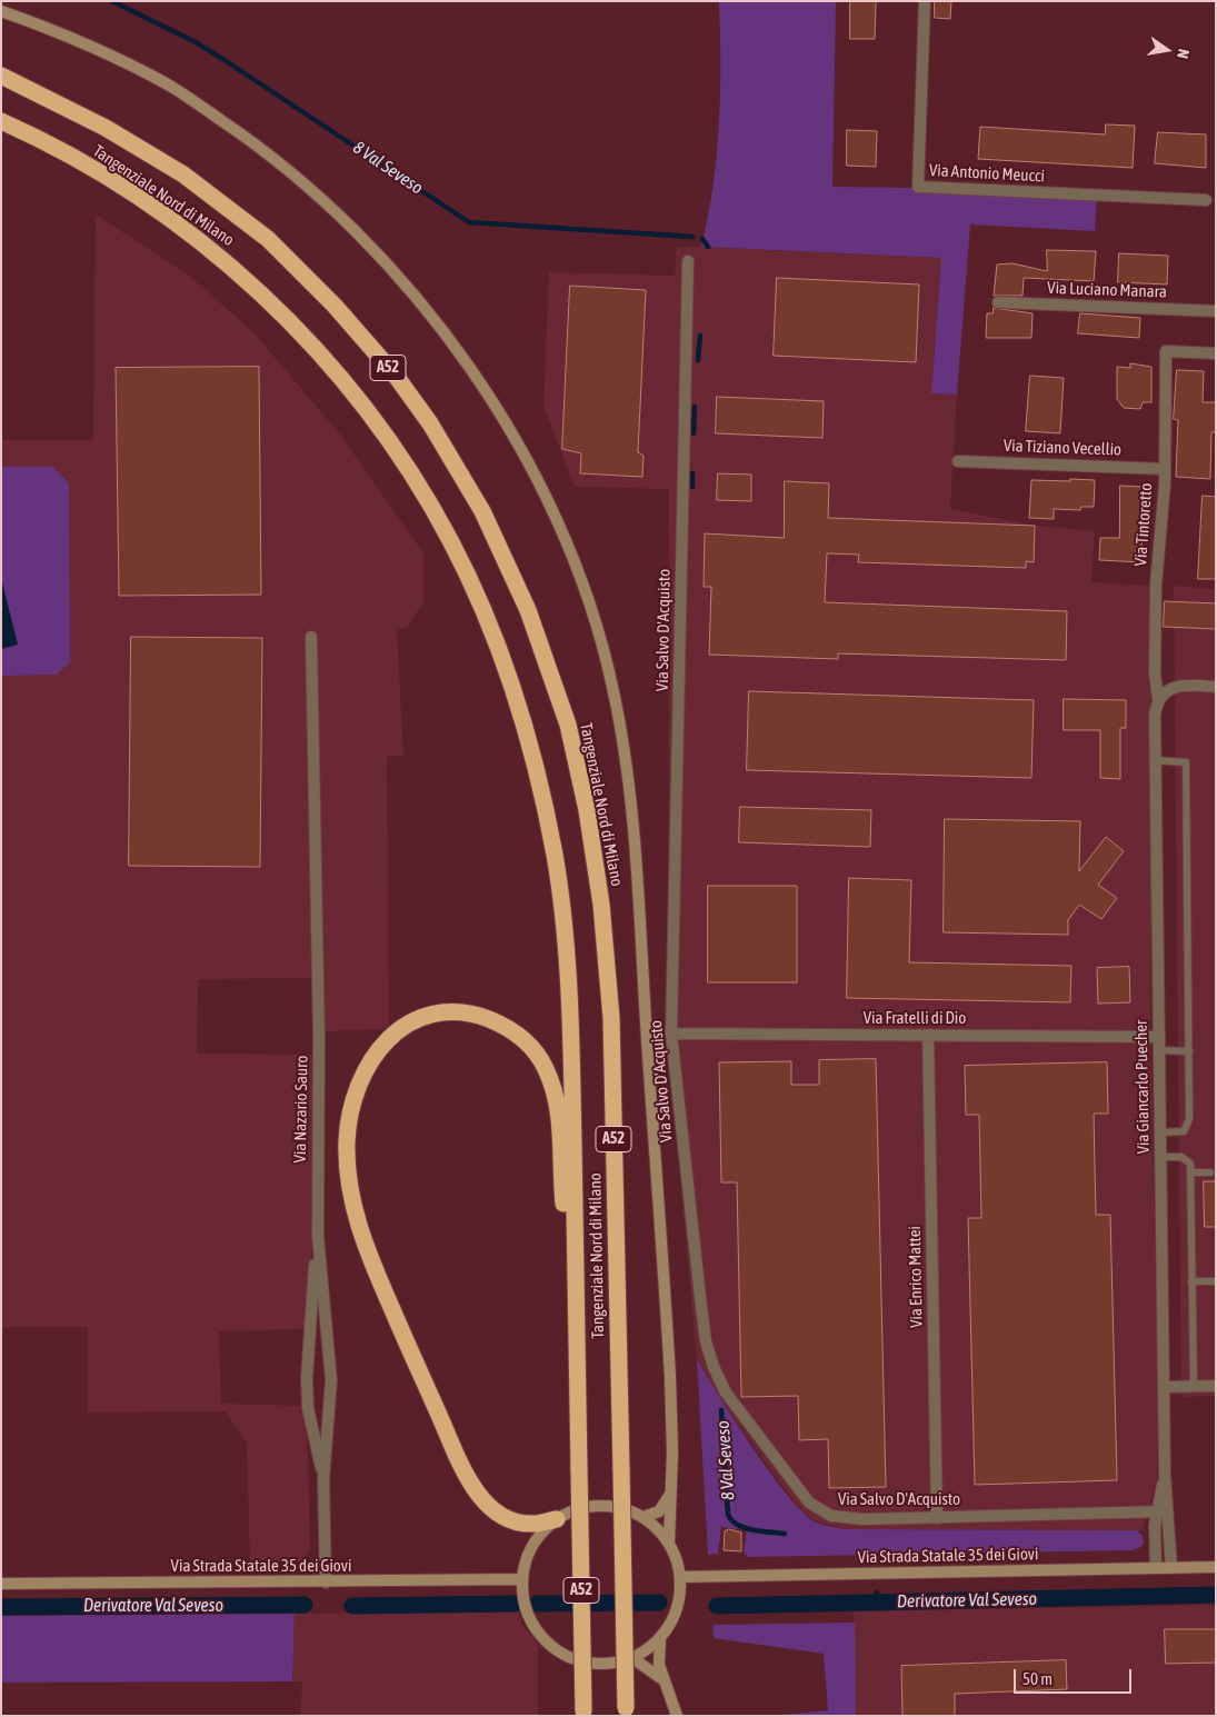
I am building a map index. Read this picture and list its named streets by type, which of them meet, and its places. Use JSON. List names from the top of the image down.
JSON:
{
  "streets": {
    "highway": ["Tangenziale Nord di Milano", "A52"],
    "main road": ["Via Strada Statale 35 dei Giovi"],
    "street": [
      "Via Antonio Meucci",
      "Via Luciano Manara",
      "Via Tiziano Vecellio",
      "Via Tintoretto",
      "Via Salvo D'Acquisto",
      "Via Fratelli di Dio",
      "Via Giancarlo Puecher",
      "Via Nazario Sauro",
      "Via Enrico Mattei"
    ]
  },
  "crossings": [
    ["Via Tiziano Vecellio", "Via Tintoretto"],
    ["Via Tintoretto", "Via Giancarlo Puecher"],
    ["Via Salvo D'Acquisto", "Via Fratelli di Dio"],
    ["Via Salvo D'Acquisto", "Via Giancarlo Puecher"],
    ["Via Salvo D'Acquisto", "Via Enrico Mattei"],
    ["Via Fratelli di Dio", "Via Giancarlo Puecher"],
    ["Via Fratelli di Dio", "Via Enrico Mattei"],
    ["Via Giancarlo Puecher", "Via Strada Statale 35 dei Giovi"],
    ["Via Nazario Sauro", "Via Strada Statale 35 dei Giovi"]
  ],
  "water": ["8 Val Seveso", "Derivatore Val Seveso"],
  "scale_bar": "50 m",
  "north": "right"
}
